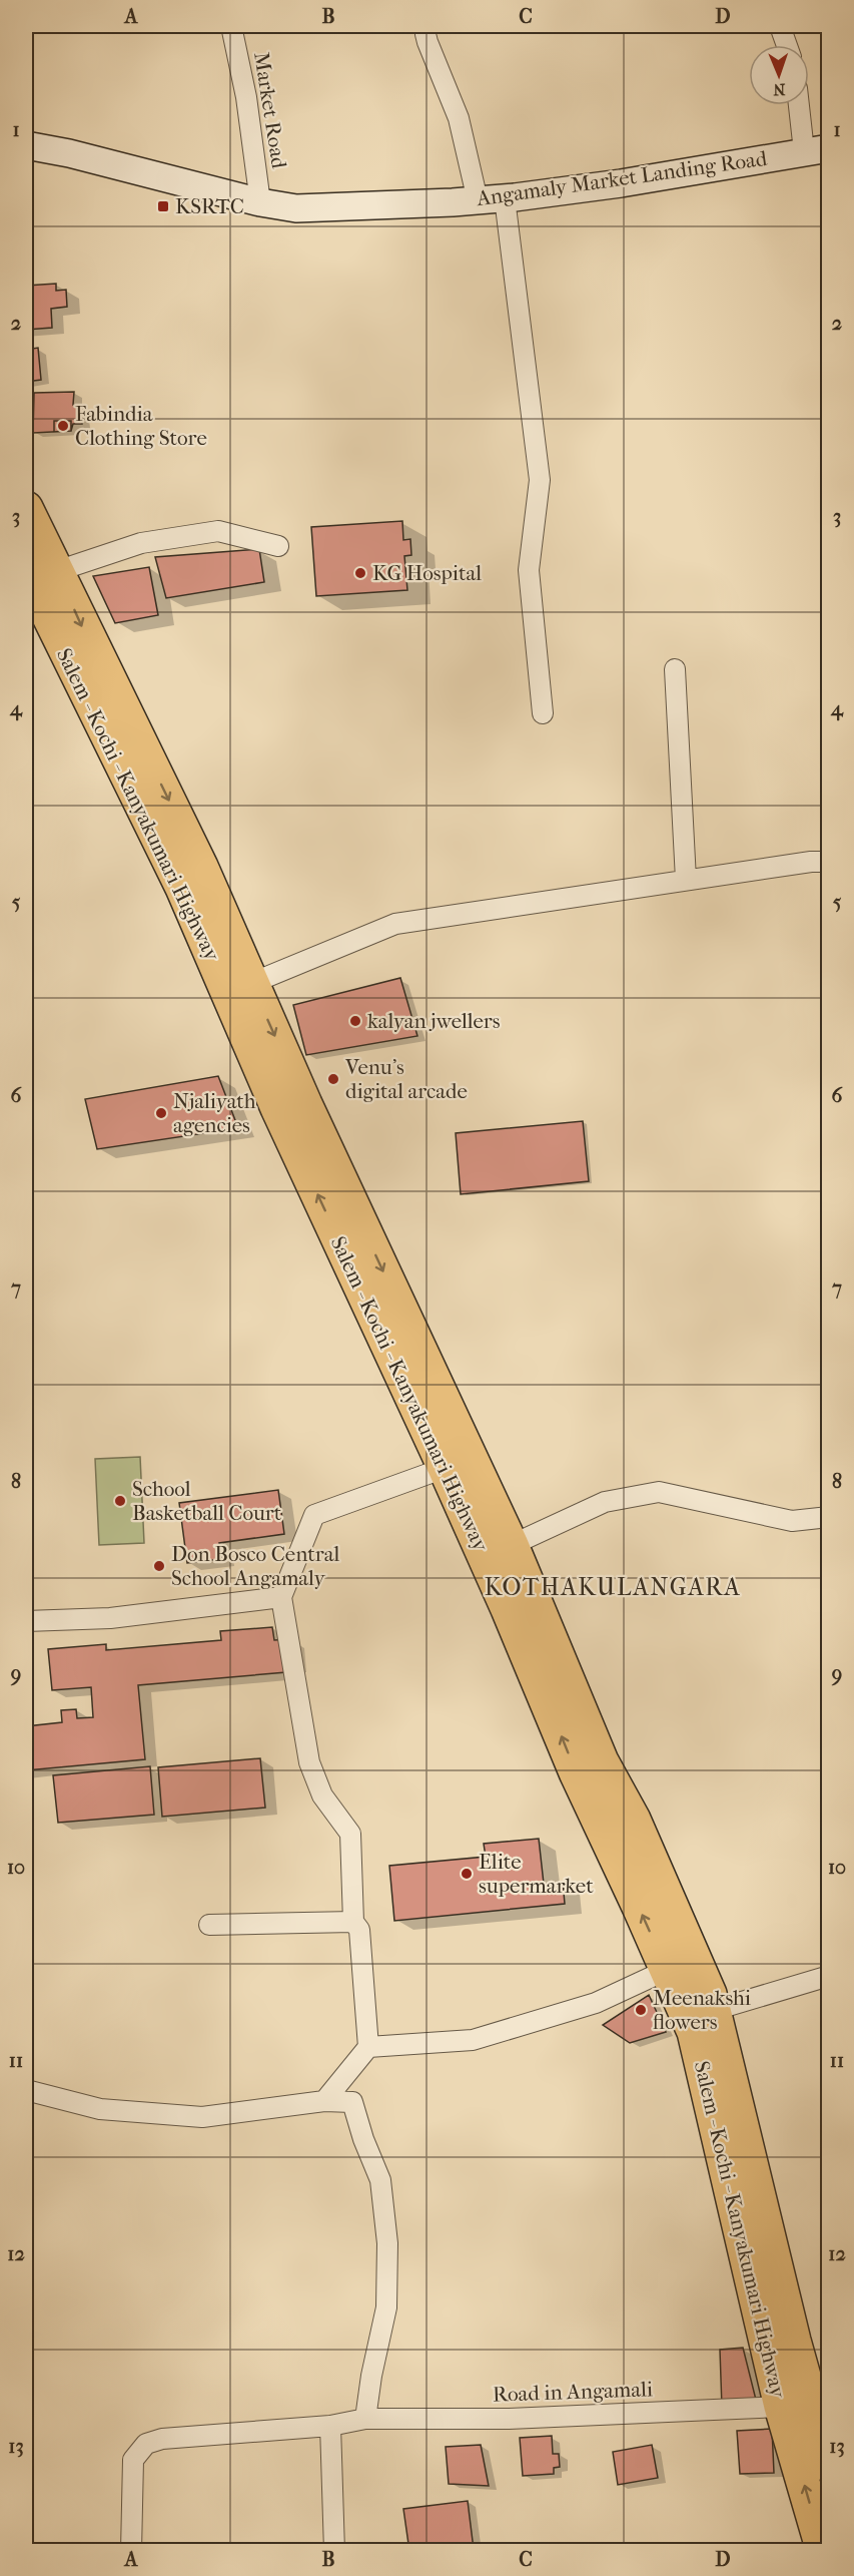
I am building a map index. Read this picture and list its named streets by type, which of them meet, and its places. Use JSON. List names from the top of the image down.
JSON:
{
  "streets": {
    "highway": ["Salem - Kochi - Kanyakumari Highway"],
    "main road": ["Angamaly Market Landing Road"],
    "street": ["Market Road", "Road in Angamali"]
  },
  "crossings": [
    ["Market Road", "Angamaly Market Landing Road"],
    ["Salem - Kochi - Kanyakumari Highway", "Road in Angamali"]
  ],
  "districts": ["KOTHAKULANGARA"],
  "places": {
    "transit": ["KSRTC"],
    "other": [
      "Fabindia Clothing Store",
      "KG Hospital",
      "kalyan jwellers",
      "Venu's digital arcade",
      "Njaliyath agencies",
      "School Basketball Court",
      "Don Bosco Central School Angamaly",
      "Elite supermarket",
      "Meenakshi flowers"
    ]
  },
  "north": "bottom",
  "grid": {
    "columns": [
      "A",
      "B",
      "C",
      "D"
    ],
    "rows": [
      "1",
      "2",
      "3",
      "4",
      "5",
      "6",
      "7",
      "8",
      "9",
      "10",
      "11",
      "12",
      "13"
    ]
  }
}
